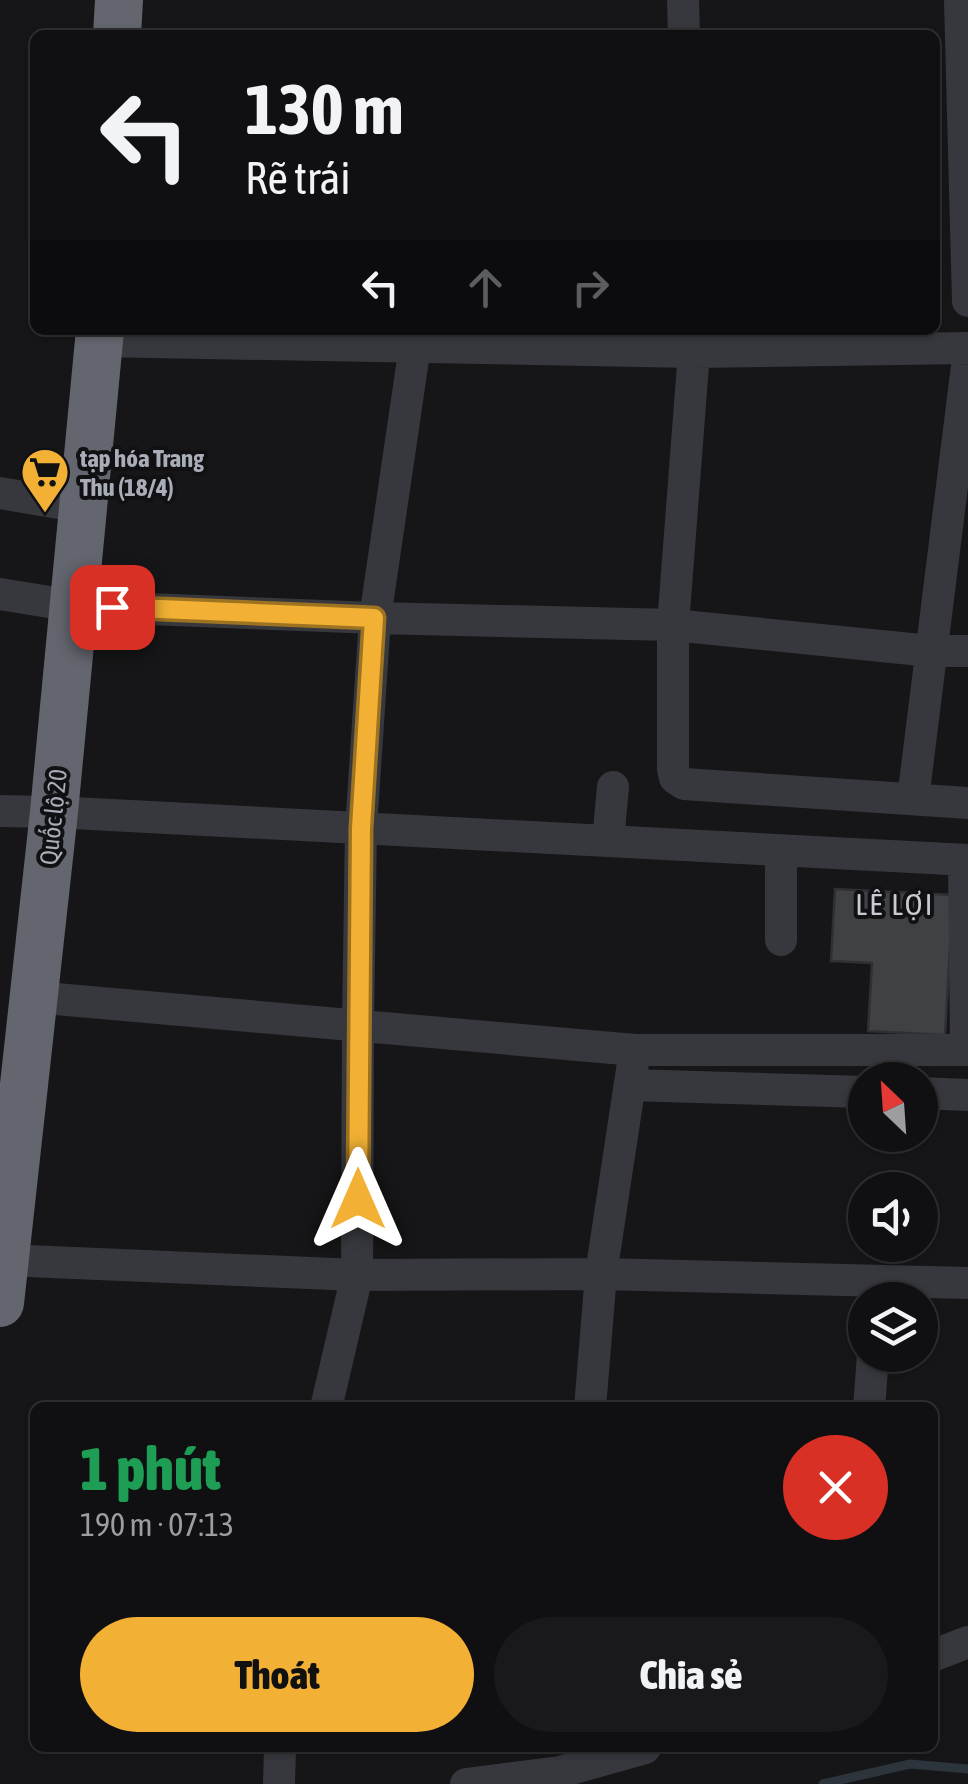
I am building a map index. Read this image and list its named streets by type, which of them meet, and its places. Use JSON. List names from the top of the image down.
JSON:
{
  "streets": {
    "highway": ["Quốc lộ 20"]
  },
  "districts": ["LÊ LỢI"],
  "places": {
    "supermarket": ["tạp hóa Trang Thu (18/4)"]
  },
  "north": "top left",
  "page": {
    "turn": ["130 m", "Rẽ trái"],
    "heading": ["1 phút", "190 m · 07:13"],
    "buttons": ["Thoát", "Chia sẻ"]
  }
}
